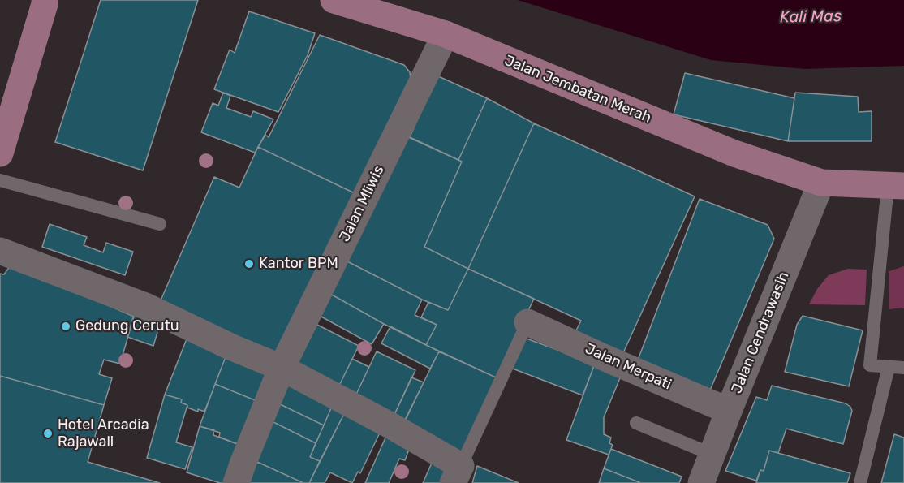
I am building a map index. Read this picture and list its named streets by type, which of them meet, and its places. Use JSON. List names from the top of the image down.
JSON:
{
  "streets": {
    "main road": ["Jalan Jembatan Merah"],
    "street": ["Jalan Mliwis", "Jalan Cendrawasih", "Jalan Merpati"]
  },
  "crossings": [
    ["Jalan Jembatan Merah", "Jalan Mliwis"],
    ["Jalan Jembatan Merah", "Jalan Cendrawasih"],
    ["Jalan Cendrawasih", "Jalan Merpati"]
  ],
  "water": ["Kali Mas"],
  "places": ["Kantor BPM", "Gedung Cerutu", "Hotel Arcadia Rajawali"]
}
